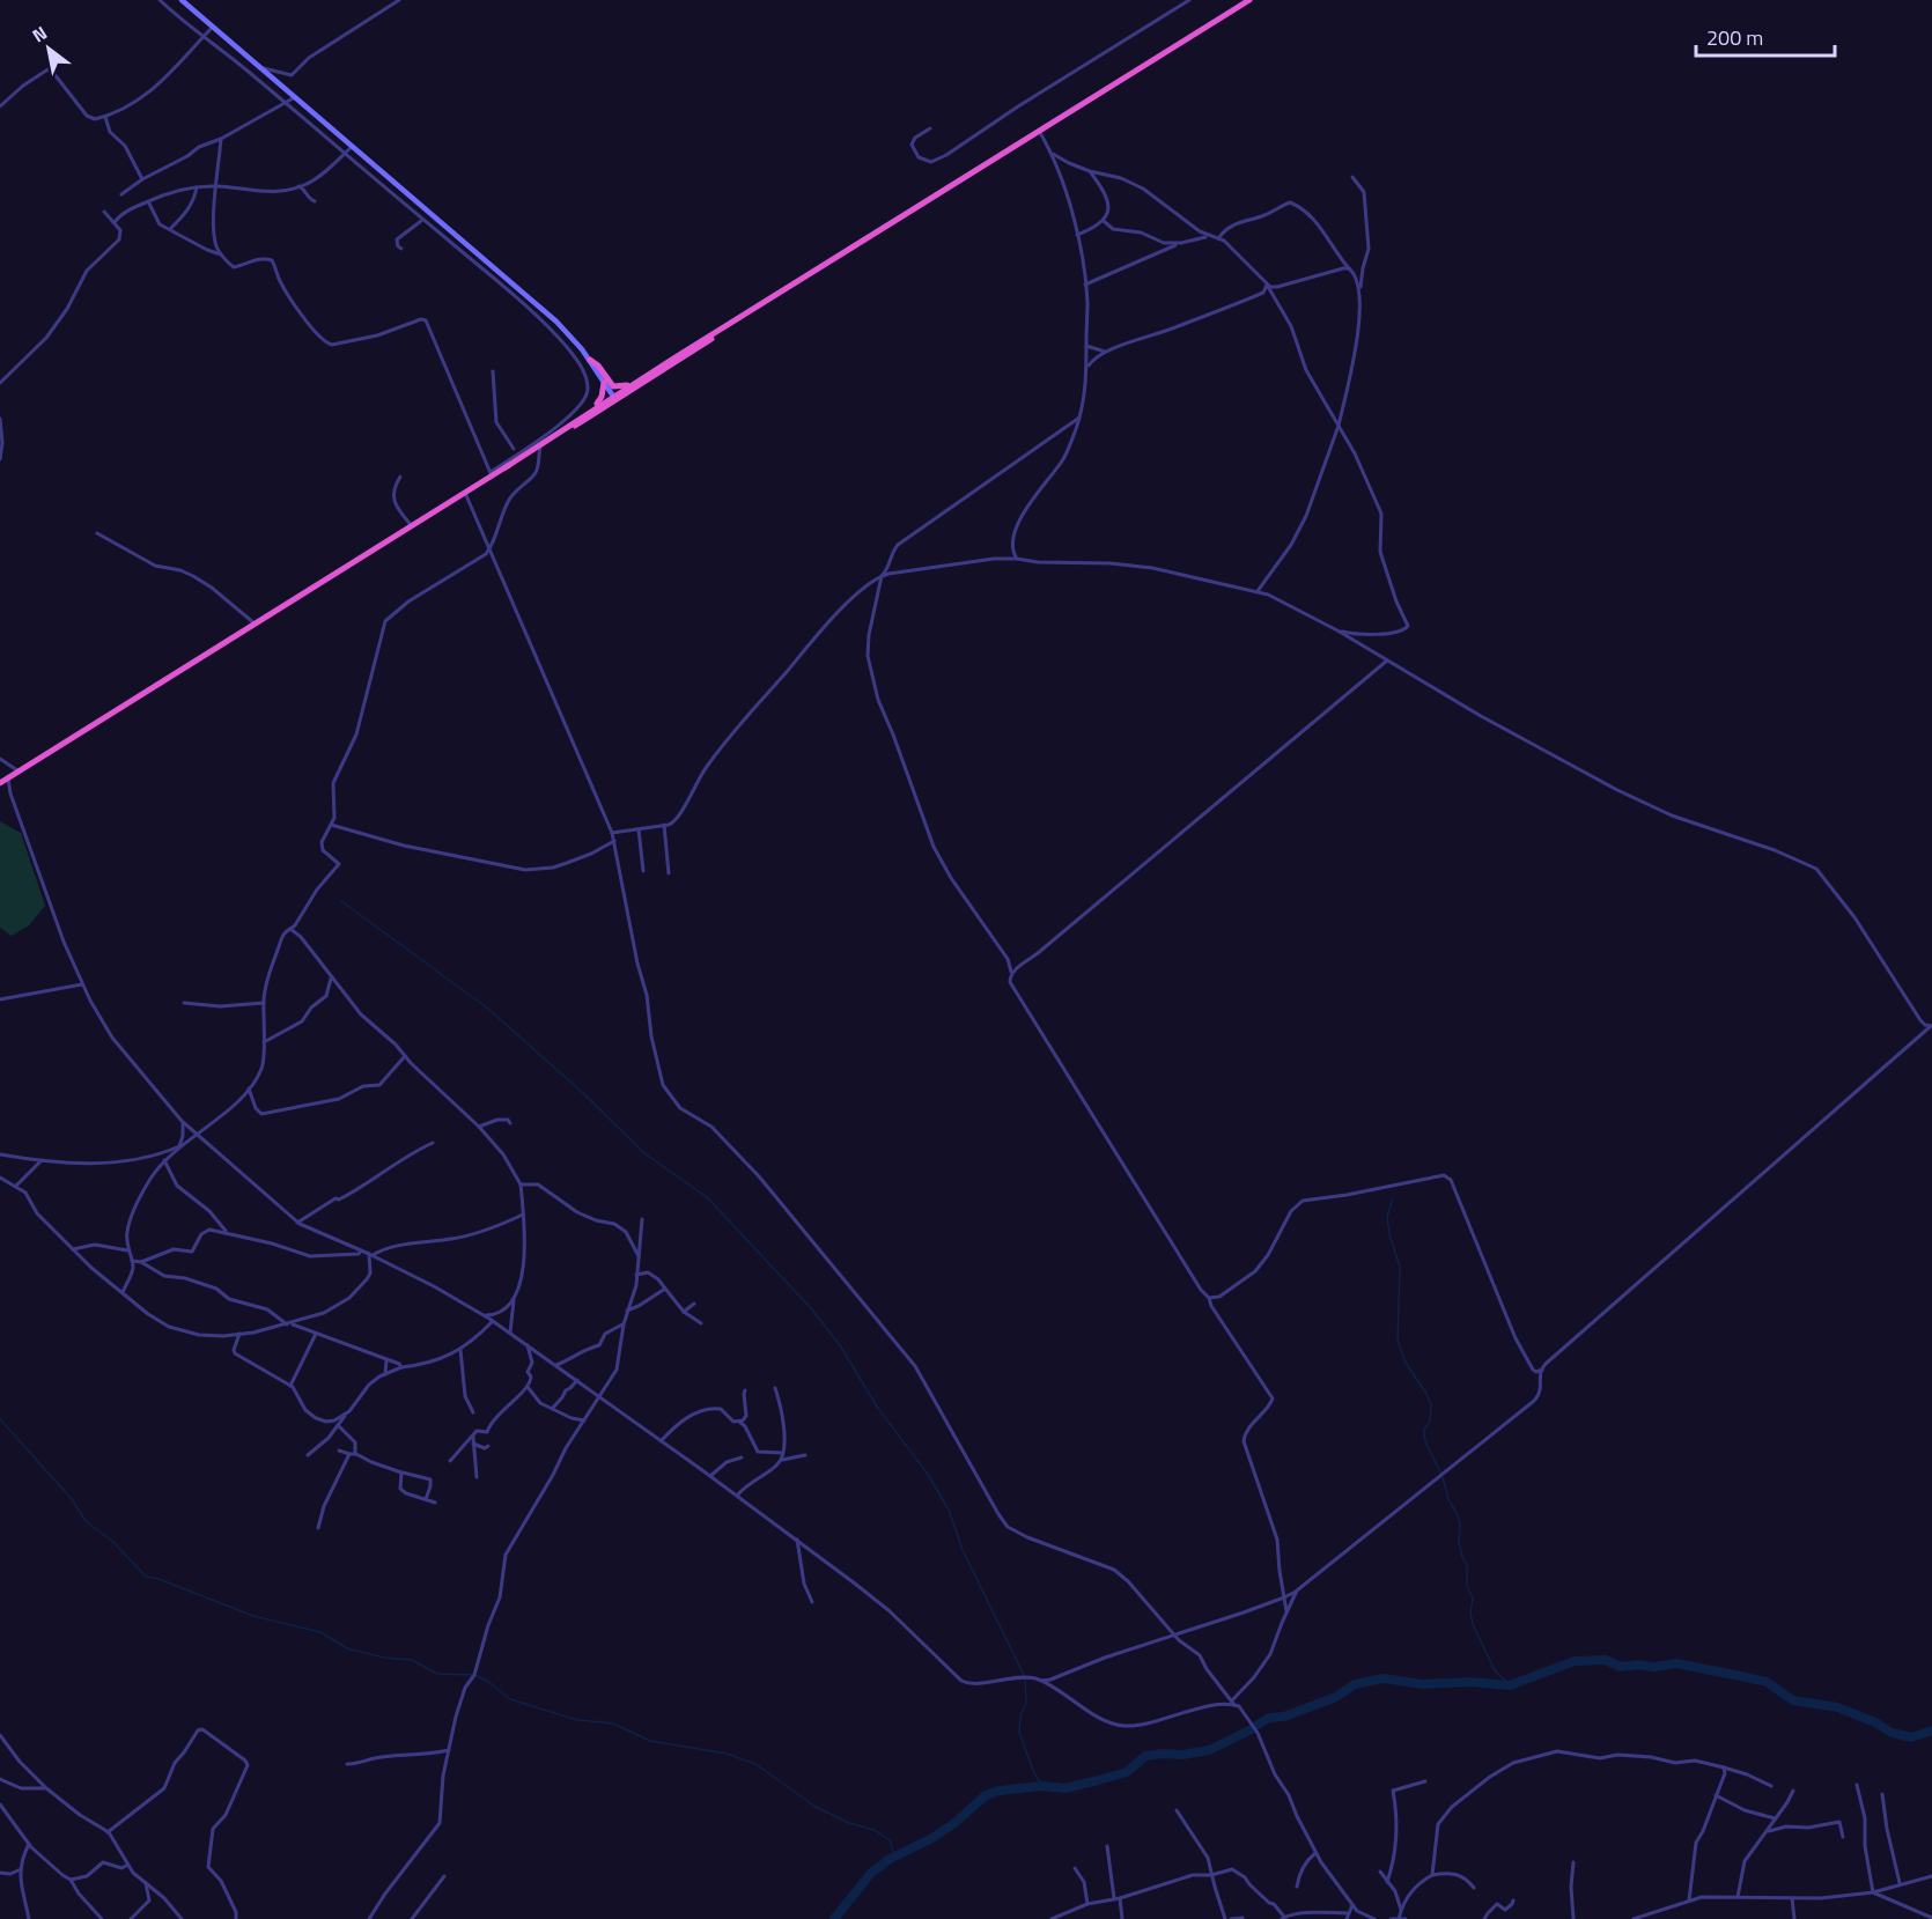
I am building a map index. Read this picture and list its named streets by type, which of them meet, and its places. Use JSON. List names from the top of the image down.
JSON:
{
  "scale_bar": "200 m",
  "north": "top left"
}
